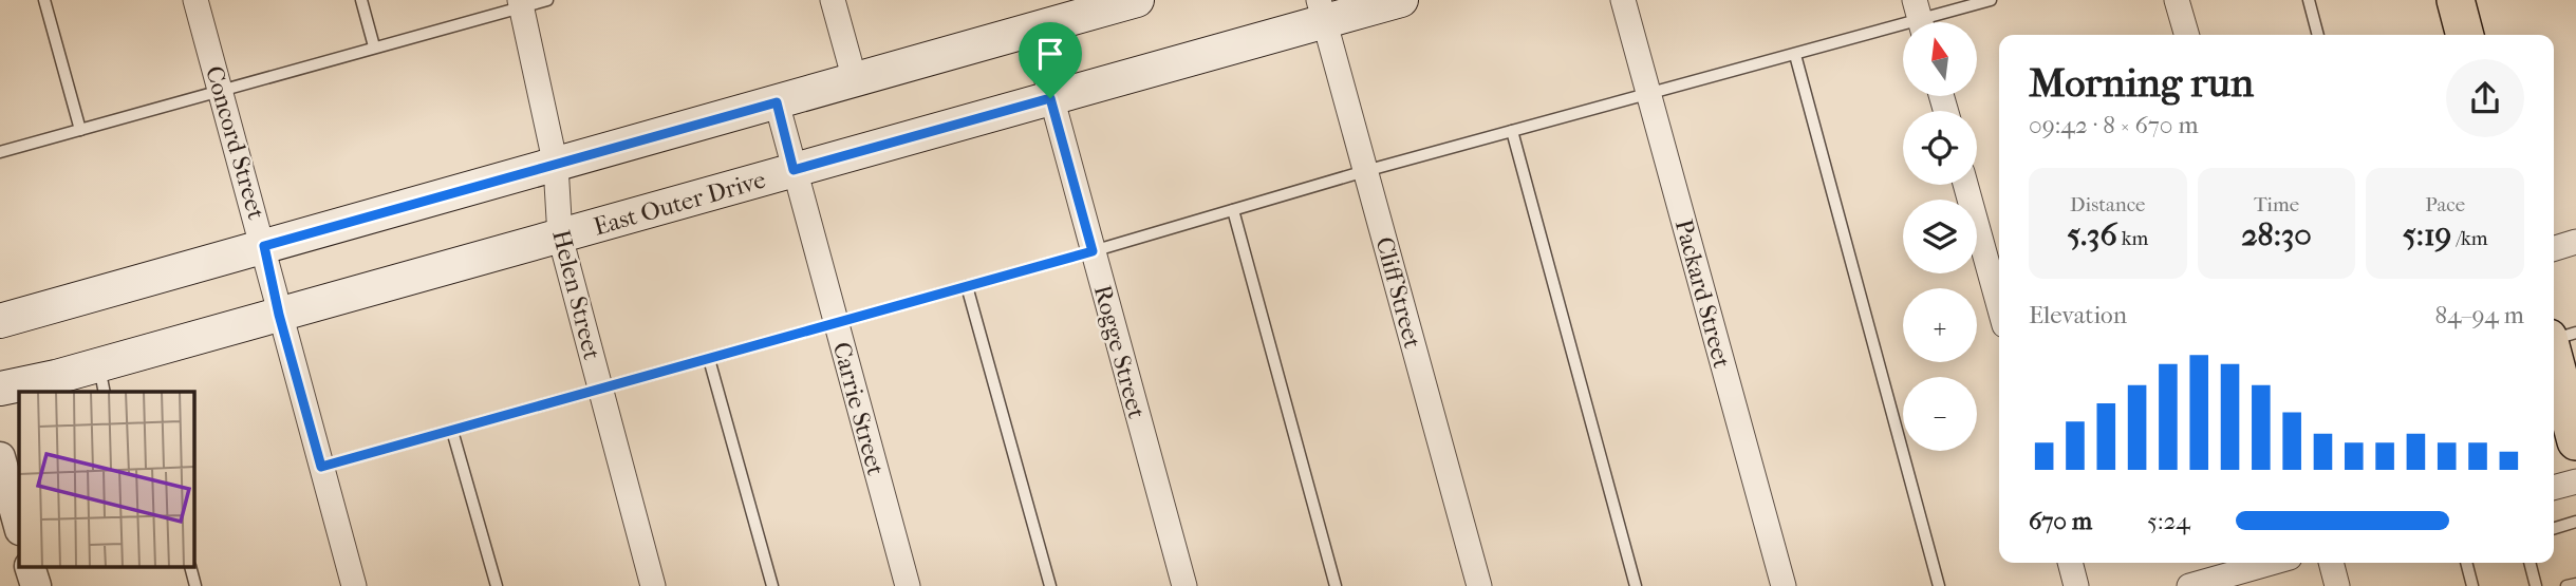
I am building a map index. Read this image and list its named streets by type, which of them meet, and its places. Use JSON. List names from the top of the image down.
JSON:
{
  "streets": {
    "main road": ["East Outer Drive"],
    "street": [
      "Concord Street",
      "Cliff Street",
      "Packard Street",
      "Helen Street",
      "Rogge Street",
      "Carrie Street"
    ]
  },
  "crossings": [
    ["Concord Street", "East Outer Drive"],
    ["East Outer Drive", "Cliff Street"],
    ["East Outer Drive", "Helen Street"],
    ["East Outer Drive", "Rogge Street"],
    ["East Outer Drive", "Carrie Street"]
  ],
  "north": "top",
  "page": {
    "map_buttons": ["+", "−"],
    "heading": ["Morning run", "09:42 · 8 × 670 m"],
    "stats": [
      ["Distance", "5.36 km"],
      ["Time", "28:30"],
      ["Pace", "5:19 /km"]
    ],
    "chart": ["Elevation", "84–94 m"],
    "list": [
      {
        "name": "670 m",
        "note": "5:24"
      }
    ]
  }
}
